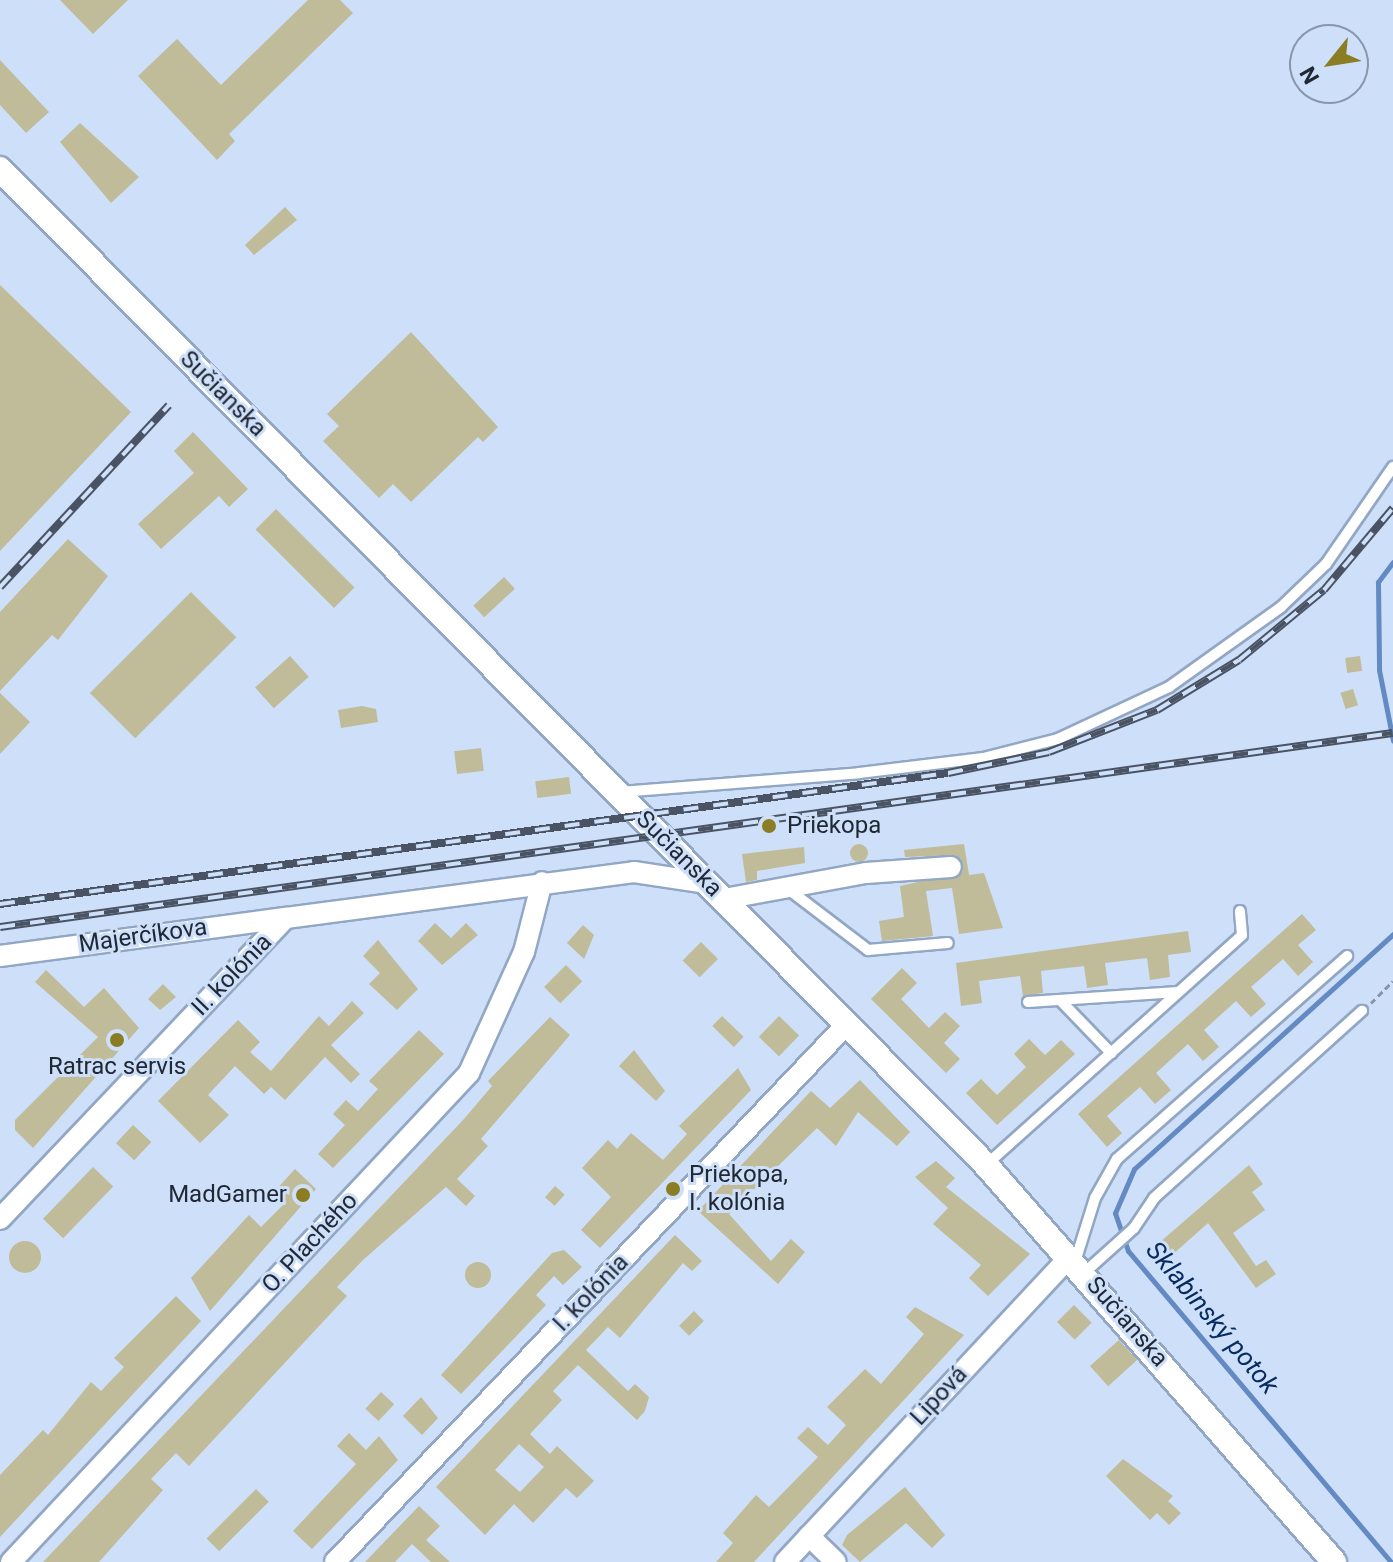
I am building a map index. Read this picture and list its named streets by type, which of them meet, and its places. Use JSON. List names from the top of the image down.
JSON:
{
  "streets": {
    "street": [
      "Sučianska",
      "Majerčíkova",
      "II. kolónia",
      "O. Plachého",
      "I. kolónia",
      "Lipová"
    ]
  },
  "crossings": [
    ["Sučianska", "II. kolónia"],
    ["Sučianska", "I. kolónia"],
    ["Sučianska", "Lipová"],
    ["Majerčíkova", "II. kolónia"],
    ["II. kolónia", "O. Plachého"]
  ],
  "water": ["Sklabinský potok"],
  "places": [
    "Priekopa",
    "Ratrac servis",
    "Priekopa, I. kolónia",
    "MadGamer"
  ],
  "north": "bottom left"
}
